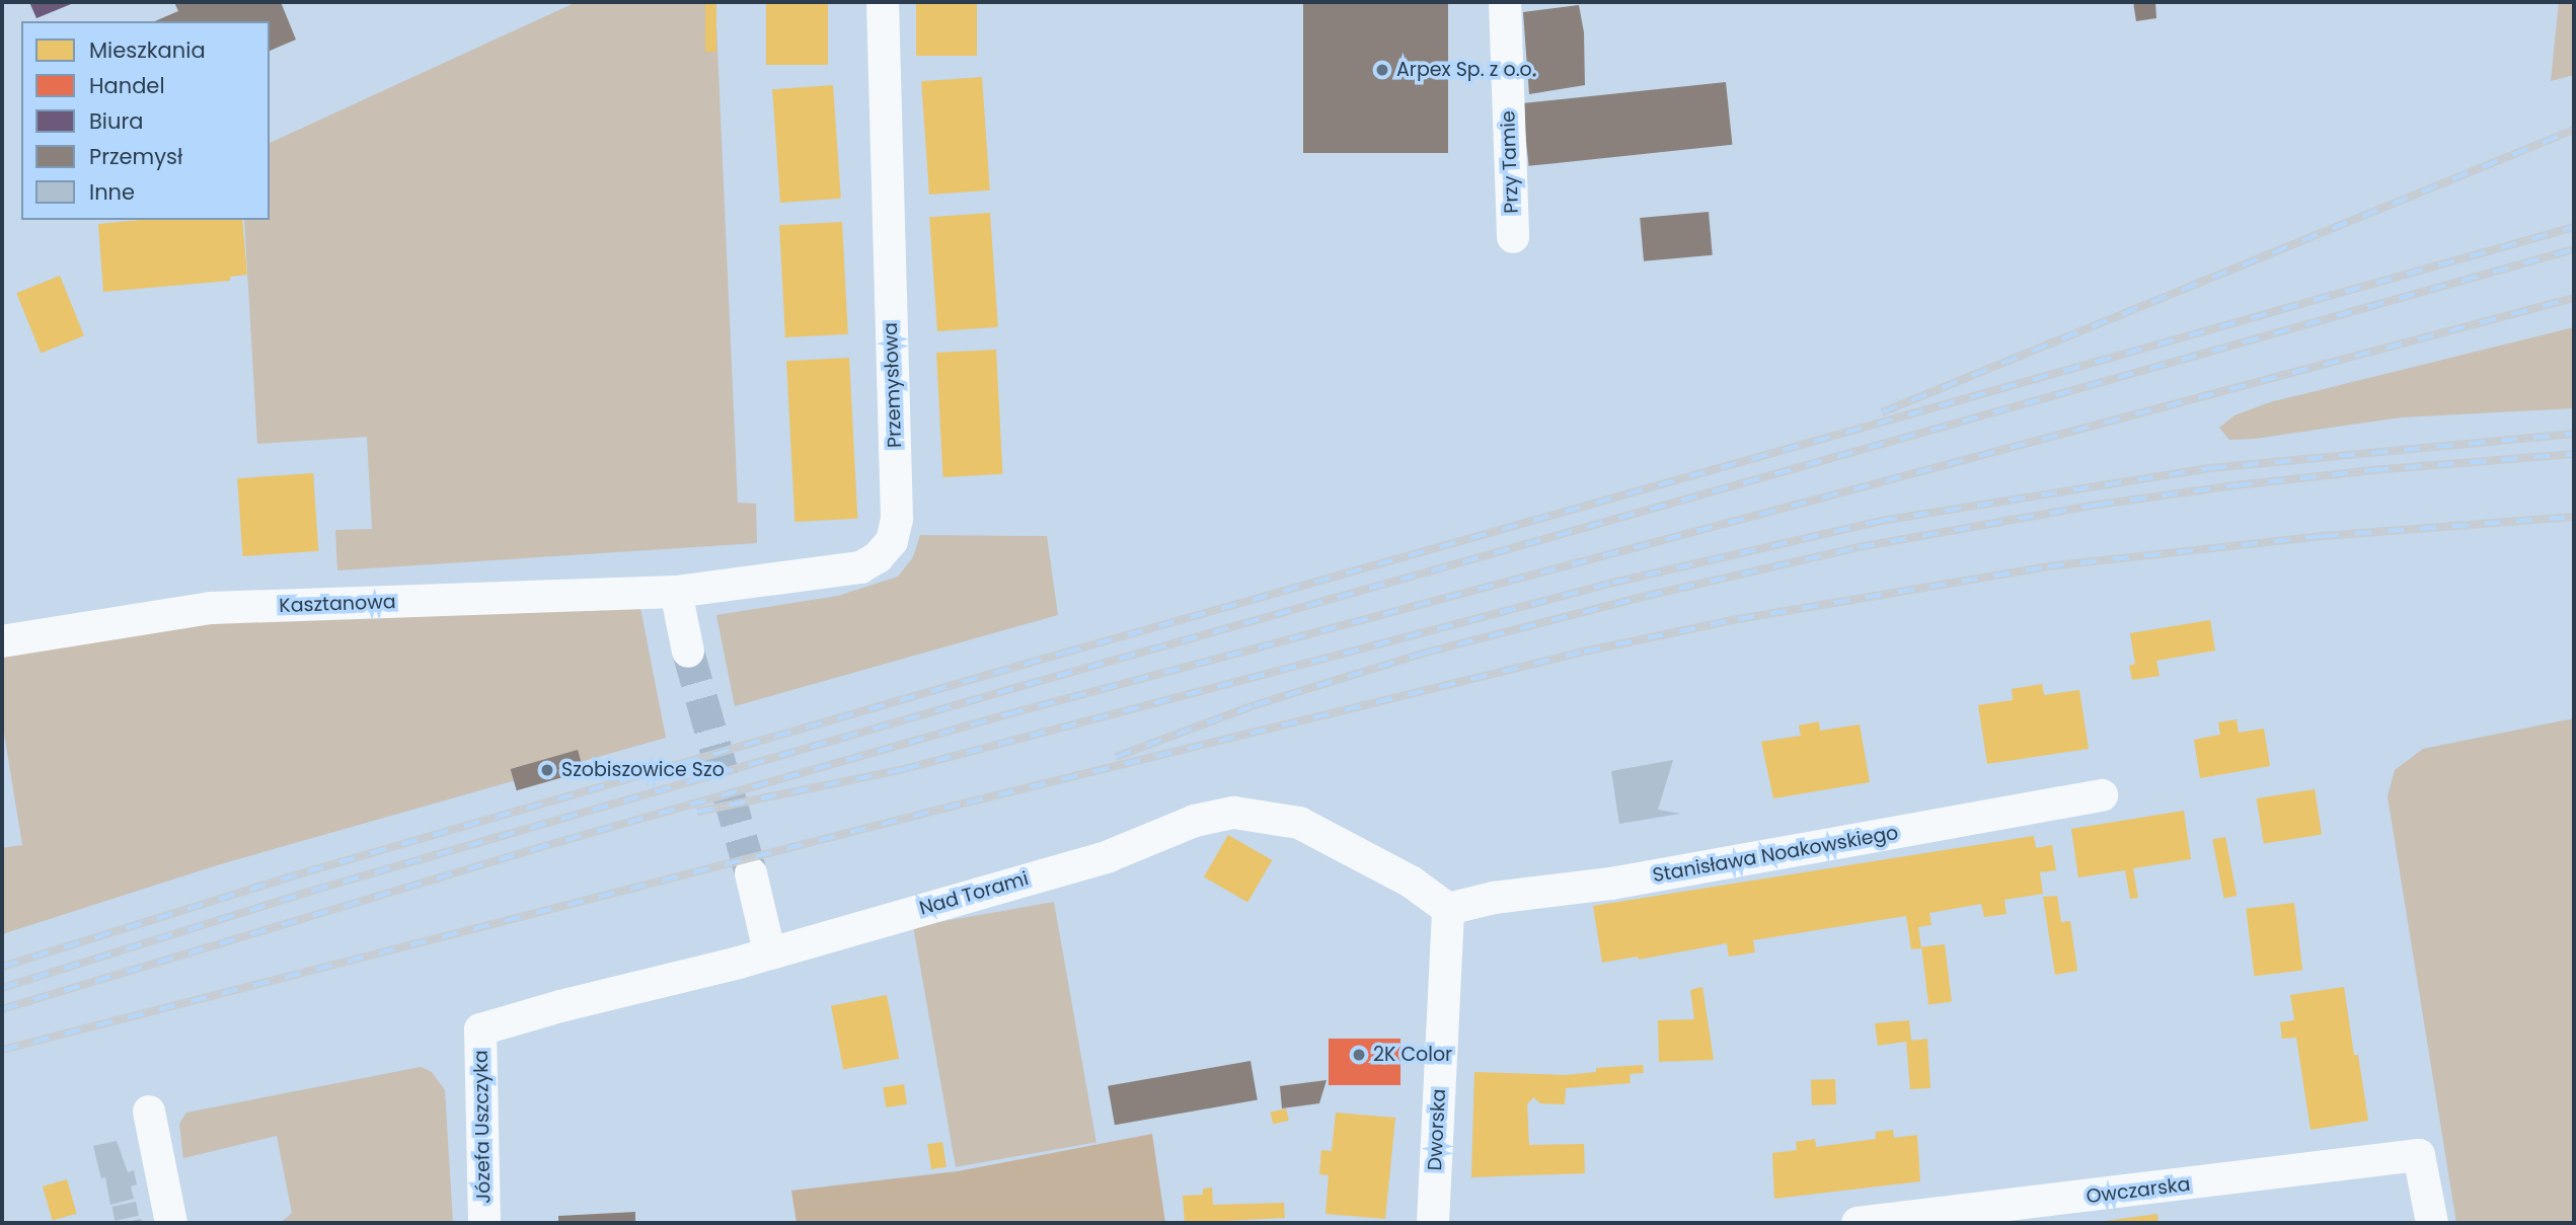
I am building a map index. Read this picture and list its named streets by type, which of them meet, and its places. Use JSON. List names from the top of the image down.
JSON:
{
  "streets": {
    "street": [
      "Przy Tamie",
      "Przemysłowa",
      "Kasztanowa",
      "Stanisława Noakowskiego",
      "Nad Torami",
      "Józefa Uszczyka",
      "Dworska",
      "Owczarska"
    ]
  },
  "crossings": [
    ["Przemysłowa", "Kasztanowa"],
    ["Stanisława Noakowskiego", "Nad Torami"],
    ["Stanisława Noakowskiego", "Dworska"],
    ["Nad Torami", "Józefa Uszczyka"],
    ["Nad Torami", "Dworska"]
  ],
  "places": ["Arpex Sp. z o.o.", "Szobiszowice Szo", "2K Color"],
  "legend": [
    "Mieszkania",
    "Handel",
    "Biura",
    "Przemysł",
    "Inne"
  ]
}
